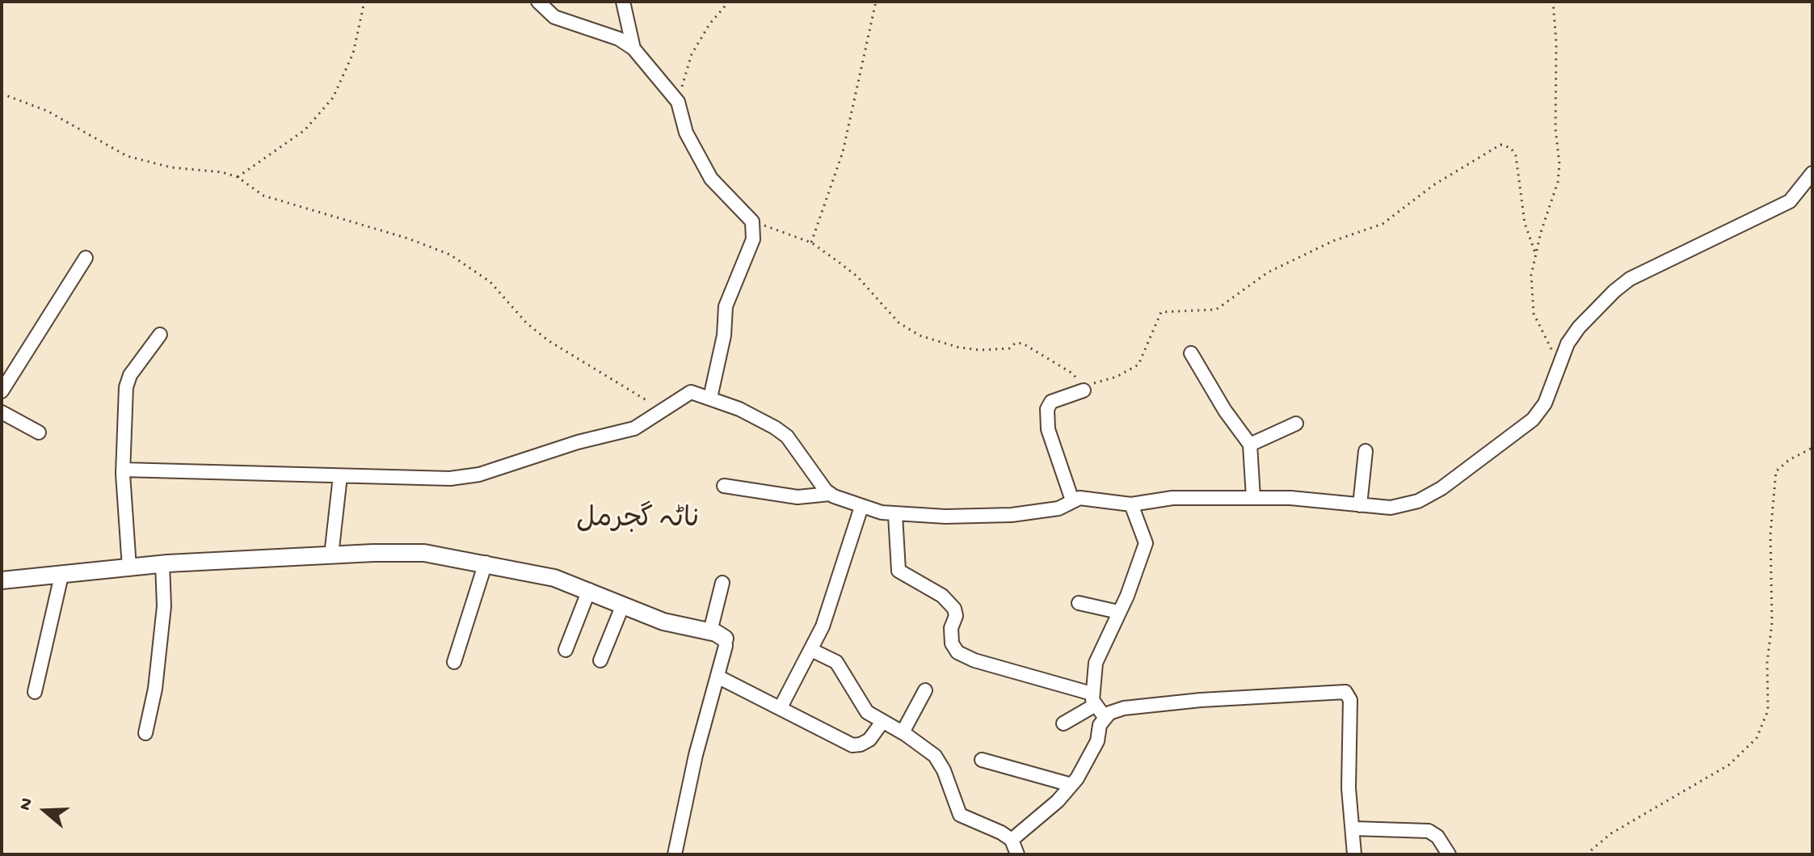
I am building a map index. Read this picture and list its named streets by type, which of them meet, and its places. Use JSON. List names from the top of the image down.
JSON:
{
  "districts": ["ناٹہ گجرمل"],
  "north": "left"
}
